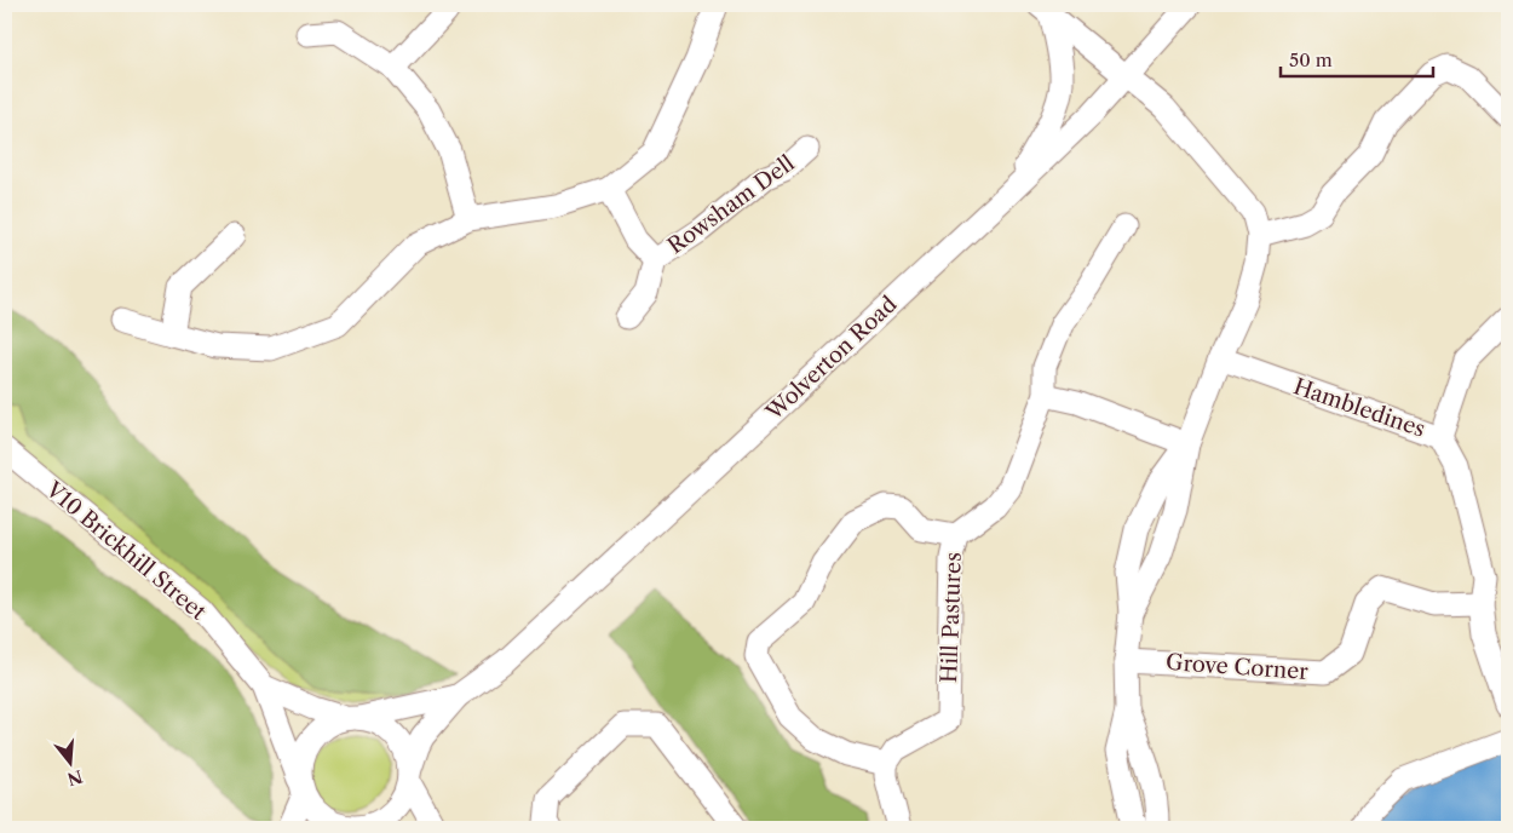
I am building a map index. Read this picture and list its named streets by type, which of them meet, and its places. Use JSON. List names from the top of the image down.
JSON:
{
  "streets": {
    "street": [
      "Rowsham Dell",
      "Wolverton Road",
      "Hambledines",
      "V10 Brickhill Street",
      "Hill Pastures",
      "Grove Corner"
    ]
  },
  "crossings": [
    ["Wolverton Road", "V10 Brickhill Street"],
    ["Hambledines", "Grove Corner"]
  ],
  "scale_bar": "50 m",
  "north": "bottom"
}
